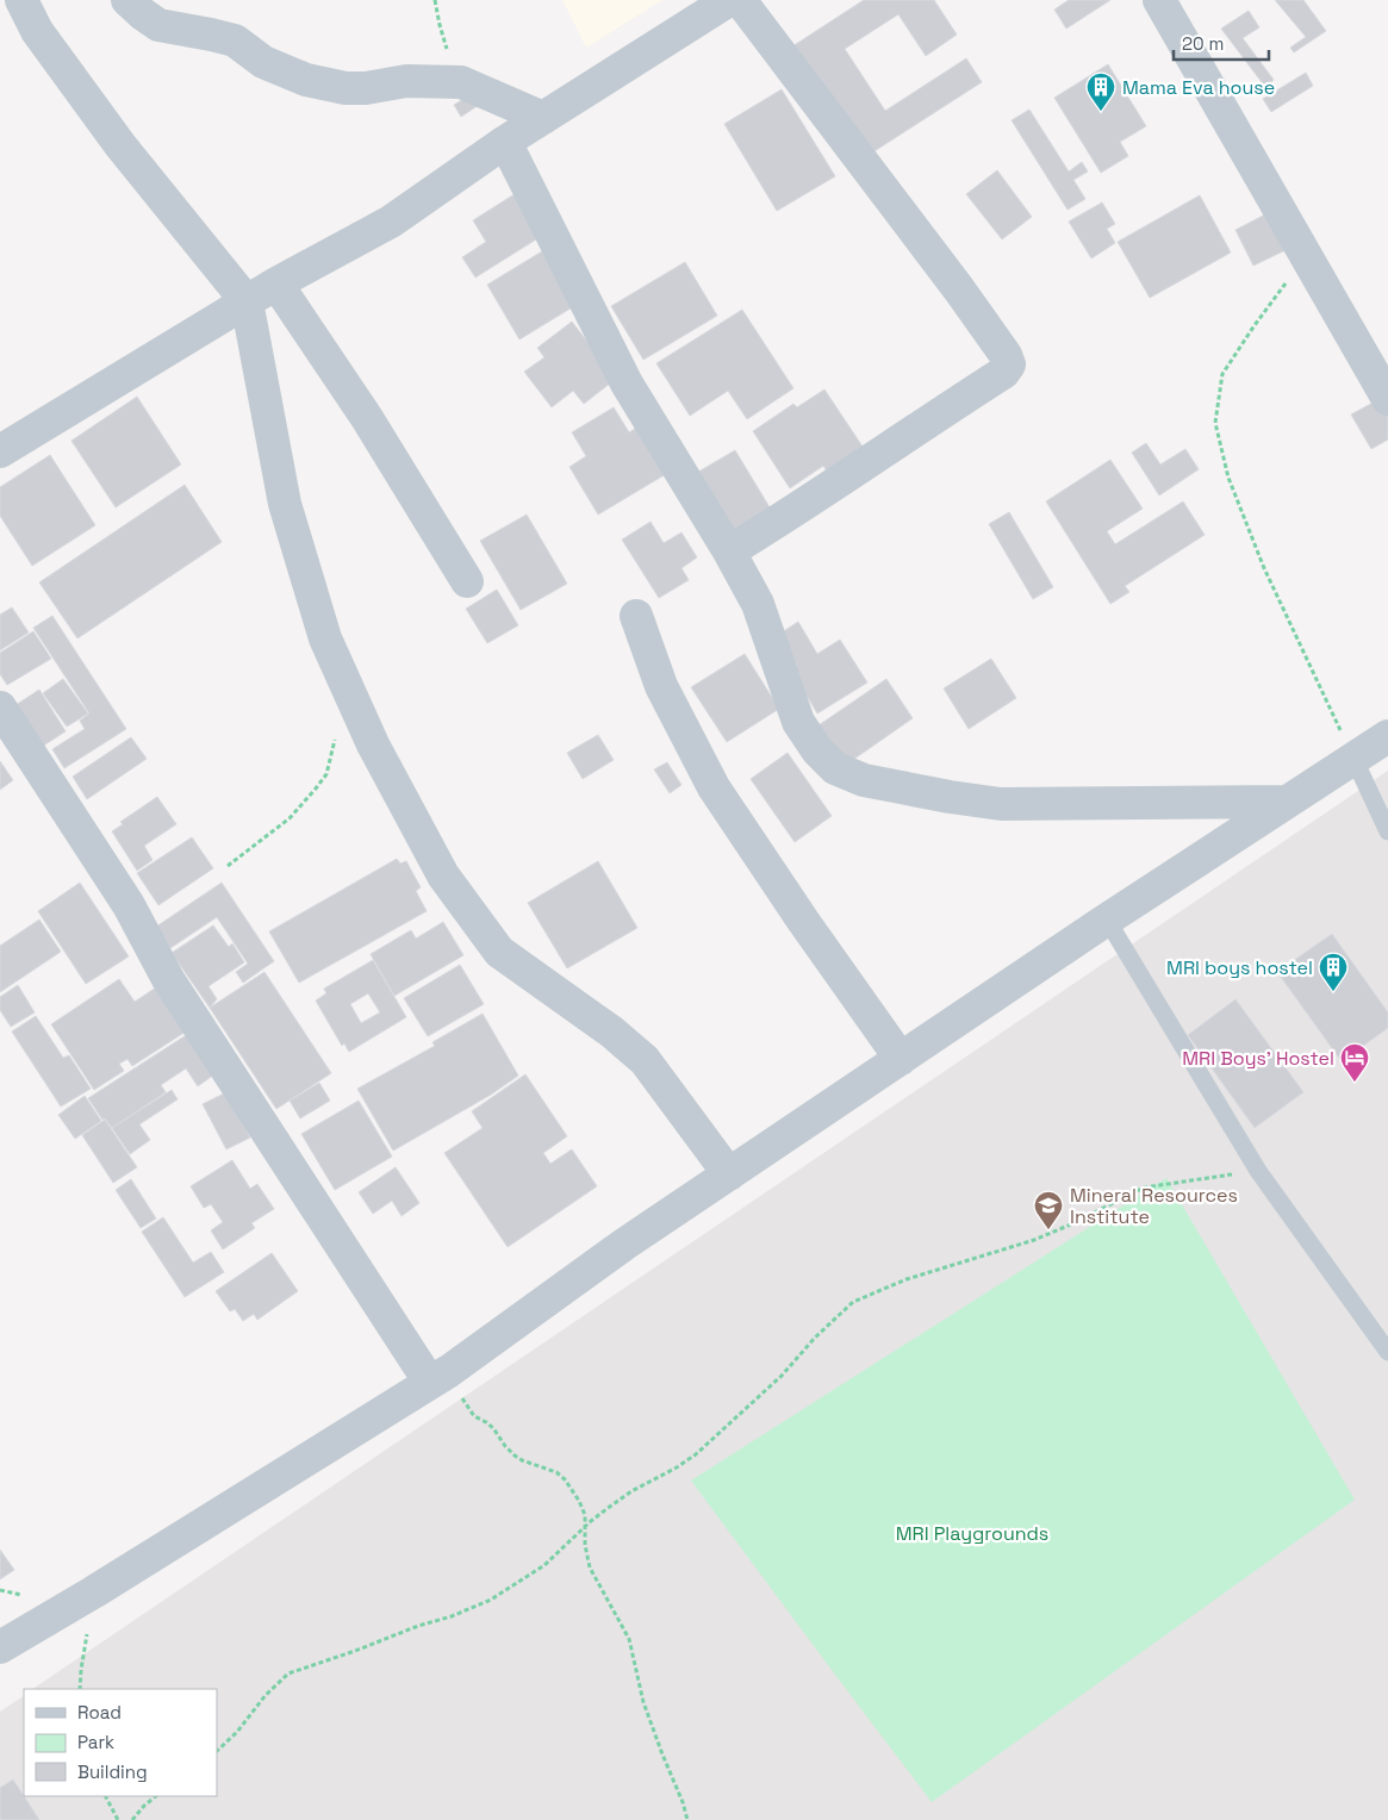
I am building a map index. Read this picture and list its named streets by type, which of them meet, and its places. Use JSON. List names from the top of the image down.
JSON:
{
  "parks": ["MRI Playgrounds"],
  "places": {
    "building": ["Mama Eva house", "MRI boys hostel"],
    "hotel": ["MRI Boys' Hostel"],
    "school or university": ["Mineral Resources Institute"]
  },
  "legend": ["Road", "Park", "Building"],
  "scale_bar": "20 m"
}
